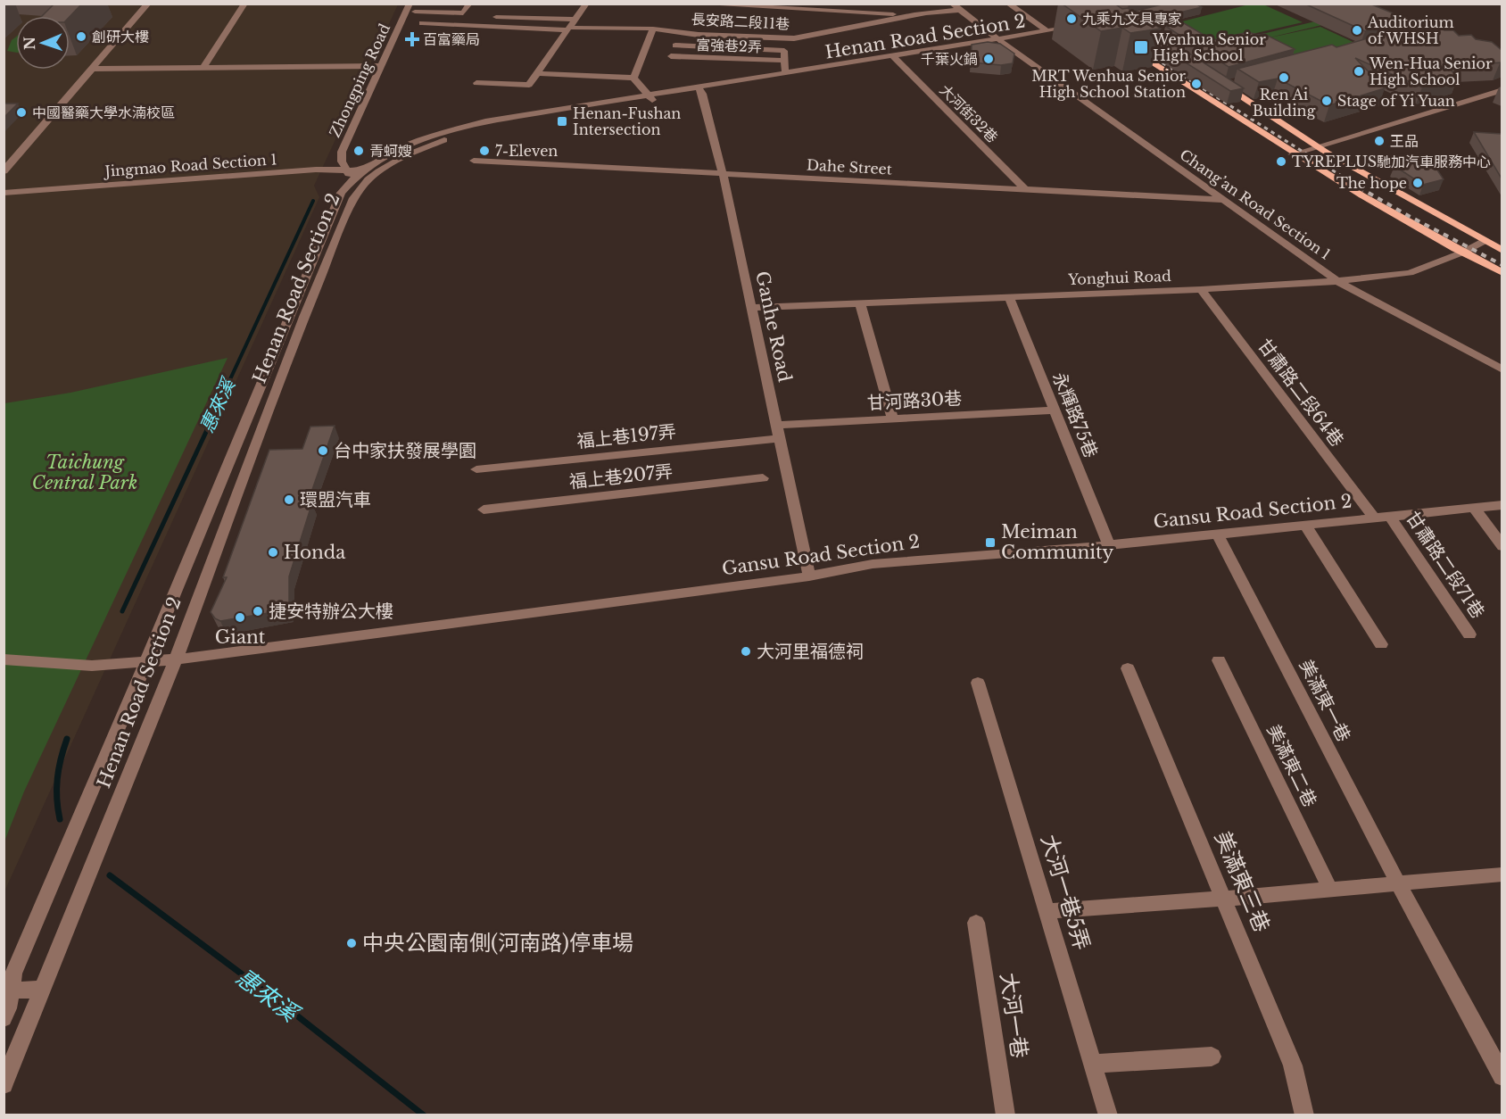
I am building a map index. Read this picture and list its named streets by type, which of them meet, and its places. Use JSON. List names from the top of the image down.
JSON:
{
  "streets": {
    "street": [
      "長安路二段11巷",
      "Henan Road Section 2",
      "富強巷2弄",
      "Zhongping Road",
      "大河街32巷",
      "Jingmao Road Section 1",
      "Dahe Street",
      "Chang’an Road Section 1",
      "Yonghui Road",
      "Ganhe Road",
      "甘肅路二段64巷",
      "甘河路30巷",
      "永輝路75巷",
      "福上巷197弄",
      "福上巷207弄",
      "Gansu Road Section 2",
      "甘肅路二段71巷",
      "美滿東一巷",
      "美滿東二巷",
      "美滿東三巷",
      "大河一巷5弄",
      "大河一巷"
    ]
  },
  "crossings": [
    ["Henan Road Section 2", "Zhongping Road"],
    ["Henan Road Section 2", "大河街32巷"],
    ["Henan Road Section 2", "Jingmao Road Section 1"],
    ["Henan Road Section 2", "Chang’an Road Section 1"],
    ["Henan Road Section 2", "Ganhe Road"],
    ["Henan Road Section 2", "Gansu Road Section 2"],
    ["Zhongping Road", "Jingmao Road Section 1"],
    ["大河街32巷", "Dahe Street"],
    ["Dahe Street", "Chang’an Road Section 1"],
    ["Dahe Street", "Ganhe Road"],
    ["Chang’an Road Section 1", "Yonghui Road"],
    ["Yonghui Road", "Ganhe Road"],
    ["Yonghui Road", "甘肅路二段64巷"],
    ["Yonghui Road", "永輝路75巷"],
    ["Ganhe Road", "甘河路30巷"],
    ["Ganhe Road", "福上巷197弄"],
    ["Ganhe Road", "Gansu Road Section 2"],
    ["甘肅路二段64巷", "Gansu Road Section 2"],
    ["甘河路30巷", "永輝路75巷"],
    ["永輝路75巷", "Gansu Road Section 2"],
    ["Gansu Road Section 2", "甘肅路二段71巷"],
    ["Gansu Road Section 2", "美滿東一巷"]
  ],
  "water": ["惠來溪"],
  "parks": ["Taichung Central Park"],
  "places": {
    "other": [
      "九乘九文具專家",
      "Auditorium of WHSH",
      "創研大樓",
      "千葉火鍋",
      "Wen-Hua Senior High School",
      "Ren Ai Building",
      "MRT Wenhua Senior High School Station",
      "Stage of Yi Yuan",
      "中國醫藥大學水湳校區",
      "王品",
      "青蚵嫂",
      "7-Eleven",
      "TYREPLUS馳加汽車服務中心",
      "The hope",
      "台中家扶發展學園",
      "環盟汽車",
      "Honda",
      "捷安特辦公大樓",
      "Giant",
      "大河里福德祠",
      "中央公園南側(河南路)停車場"
    ],
    "health": ["百富藥局"],
    "transit": ["Wenhua Senior High School", "Henan-Fushan Intersection", "Meiman Community"]
  },
  "north": "left"
}
